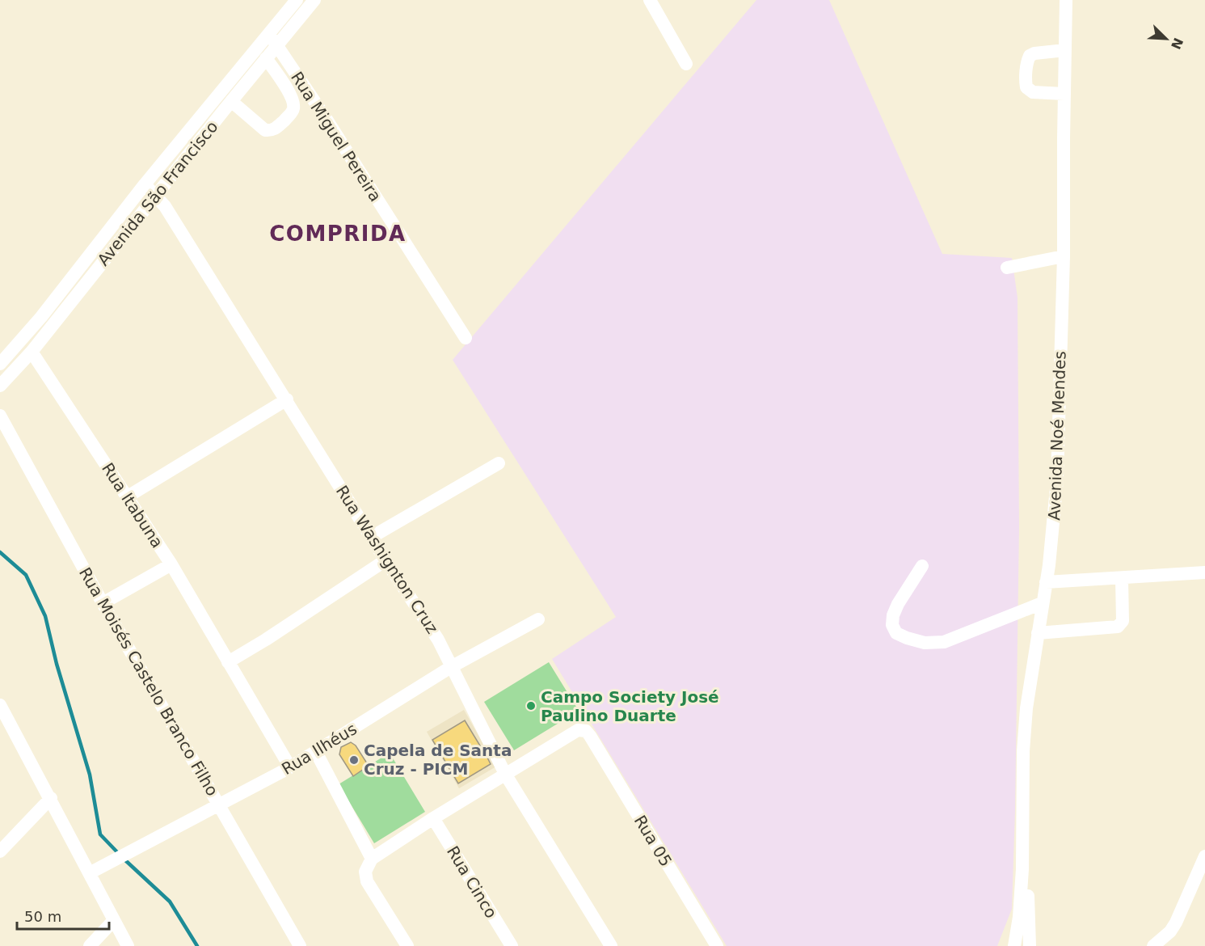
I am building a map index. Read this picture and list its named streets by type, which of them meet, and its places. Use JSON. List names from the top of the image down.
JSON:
{
  "streets": {
    "street": [
      "Rua Miguel Pereira",
      "Avenida São Francisco",
      "Avenida Noé Mendes",
      "Rua Itabuna",
      "Rua Washignton Cruz",
      "Rua Moisés Castelo Branco Filho",
      "Rua Ilhéus",
      "Rua 05",
      "Rua Cinco"
    ]
  },
  "crossings": [
    ["Rua Miguel Pereira", "Avenida São Francisco"],
    ["Avenida São Francisco", "Rua Itabuna"],
    ["Avenida São Francisco", "Rua Washignton Cruz"],
    ["Rua Itabuna", "Rua Ilhéus"],
    ["Rua Washignton Cruz", "Rua Ilhéus"],
    ["Rua Washignton Cruz", "Rua 05"],
    ["Rua Moisés Castelo Branco Filho", "Rua Ilhéus"]
  ],
  "districts": ["COMPRIDA"],
  "places": ["Campo Society José Paulino Duarte", "Capela de Santa Cruz - PICM"],
  "scale_bar": "50 m",
  "north": "bottom right"
}
